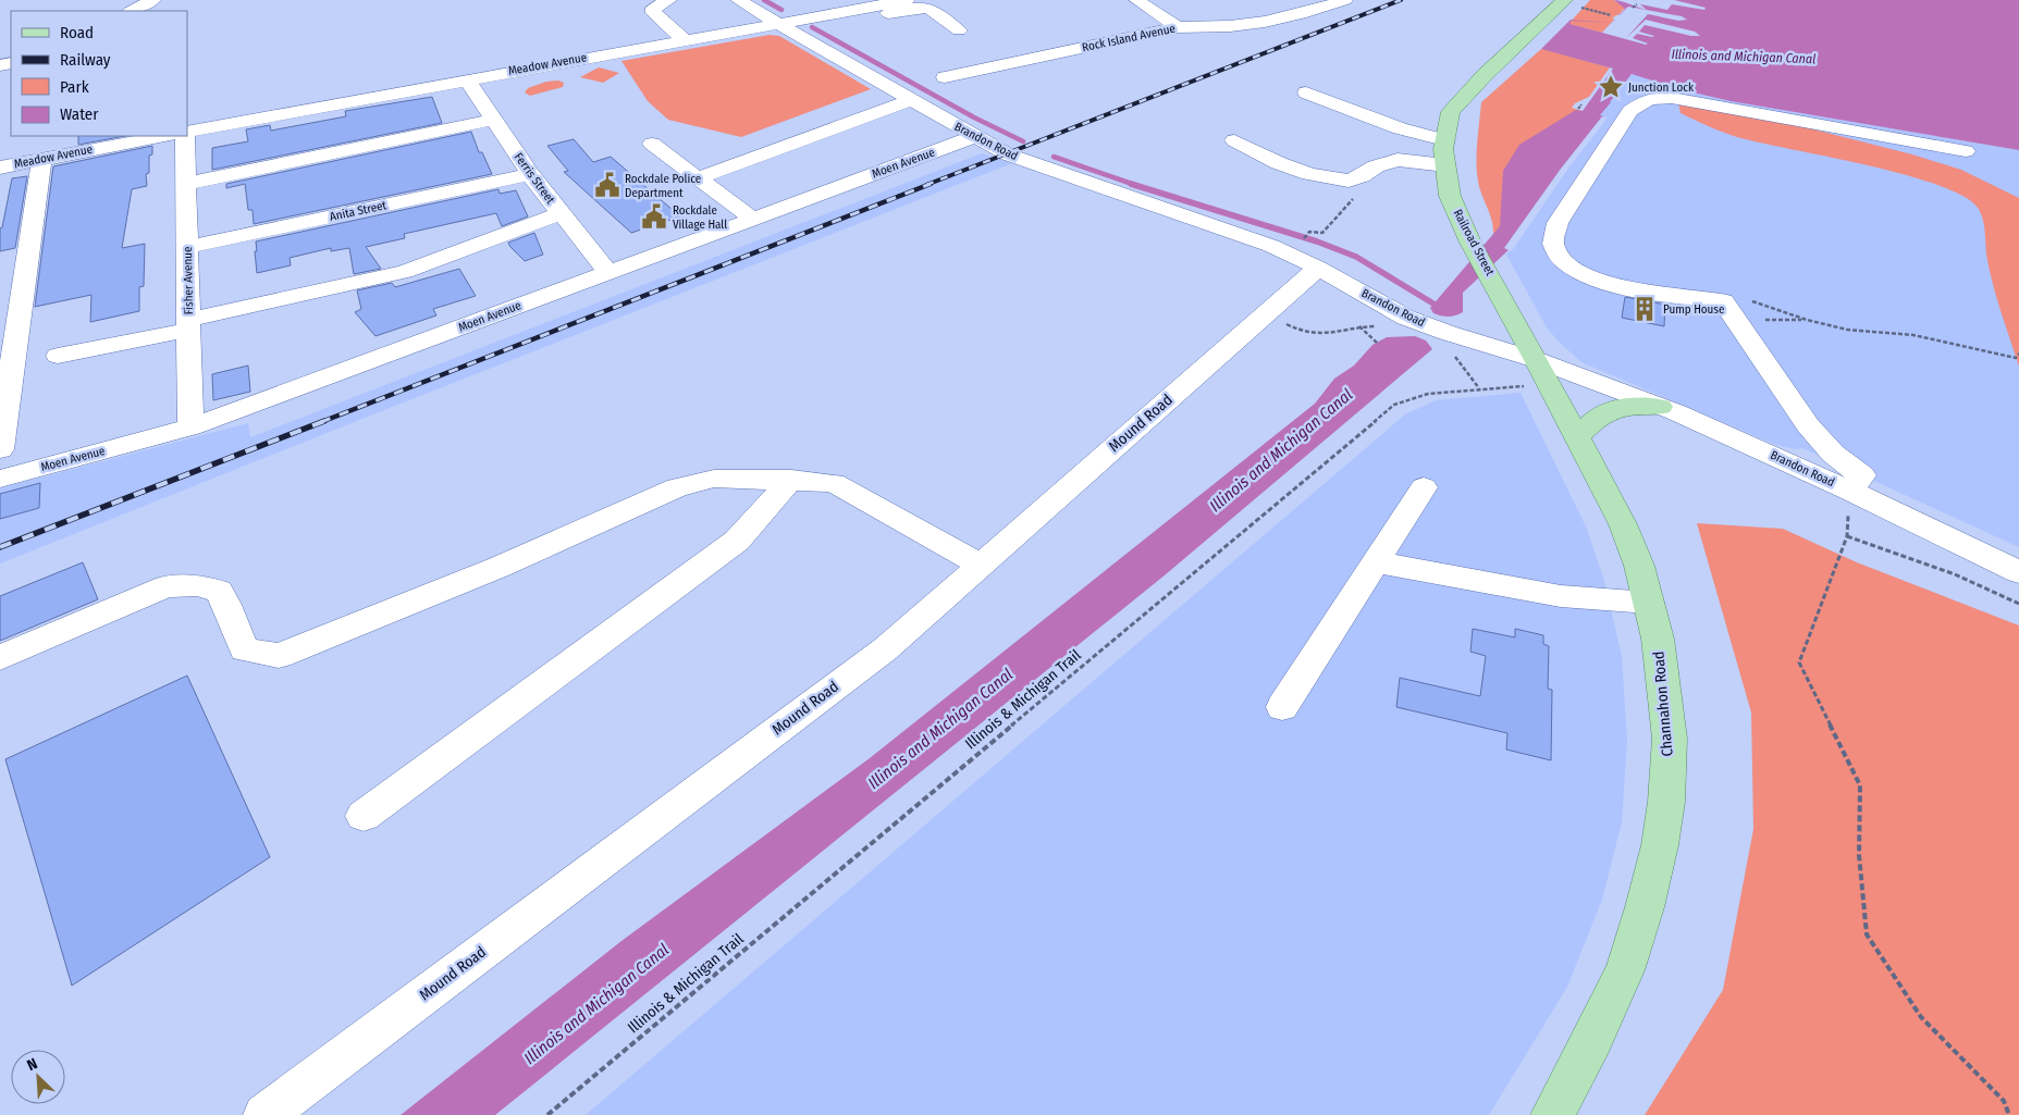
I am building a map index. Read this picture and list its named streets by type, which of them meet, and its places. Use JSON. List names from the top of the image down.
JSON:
{
  "streets": {
    "main road": ["Railroad Street", "Channahon Road"],
    "street": [
      "Rock Island Avenue",
      "Meadow Avenue",
      "Brandon Road",
      "Moen Avenue",
      "Ferris Street",
      "Anita Street",
      "Fisher Avenue",
      "Mound Road"
    ],
    "path": ["Illinois & Michigan Trail"]
  },
  "crossings": [
    ["Meadow Avenue", "Brandon Road"],
    ["Meadow Avenue", "Ferris Street"],
    ["Brandon Road", "Moen Avenue"],
    ["Brandon Road", "Railroad Street"],
    ["Brandon Road", "Mound Road"],
    ["Brandon Road", "Channahon Road"],
    ["Moen Avenue", "Ferris Street"],
    ["Moen Avenue", "Fisher Avenue"],
    ["Ferris Street", "Anita Street"],
    ["Anita Street", "Fisher Avenue"],
    ["Railroad Street", "Channahon Road"],
    ["Illinois & Michigan Trail", "Channahon Road"]
  ],
  "water": ["Illinois and Michigan Canal"],
  "places": {
    "place": ["Junction Lock"],
    "public building": ["Rockdale Police Department", "Rockdale Village Hall"],
    "building": ["Pump House"]
  },
  "legend": [
    "Road",
    "Railway",
    "Park",
    "Water"
  ],
  "north": "top left"
}
